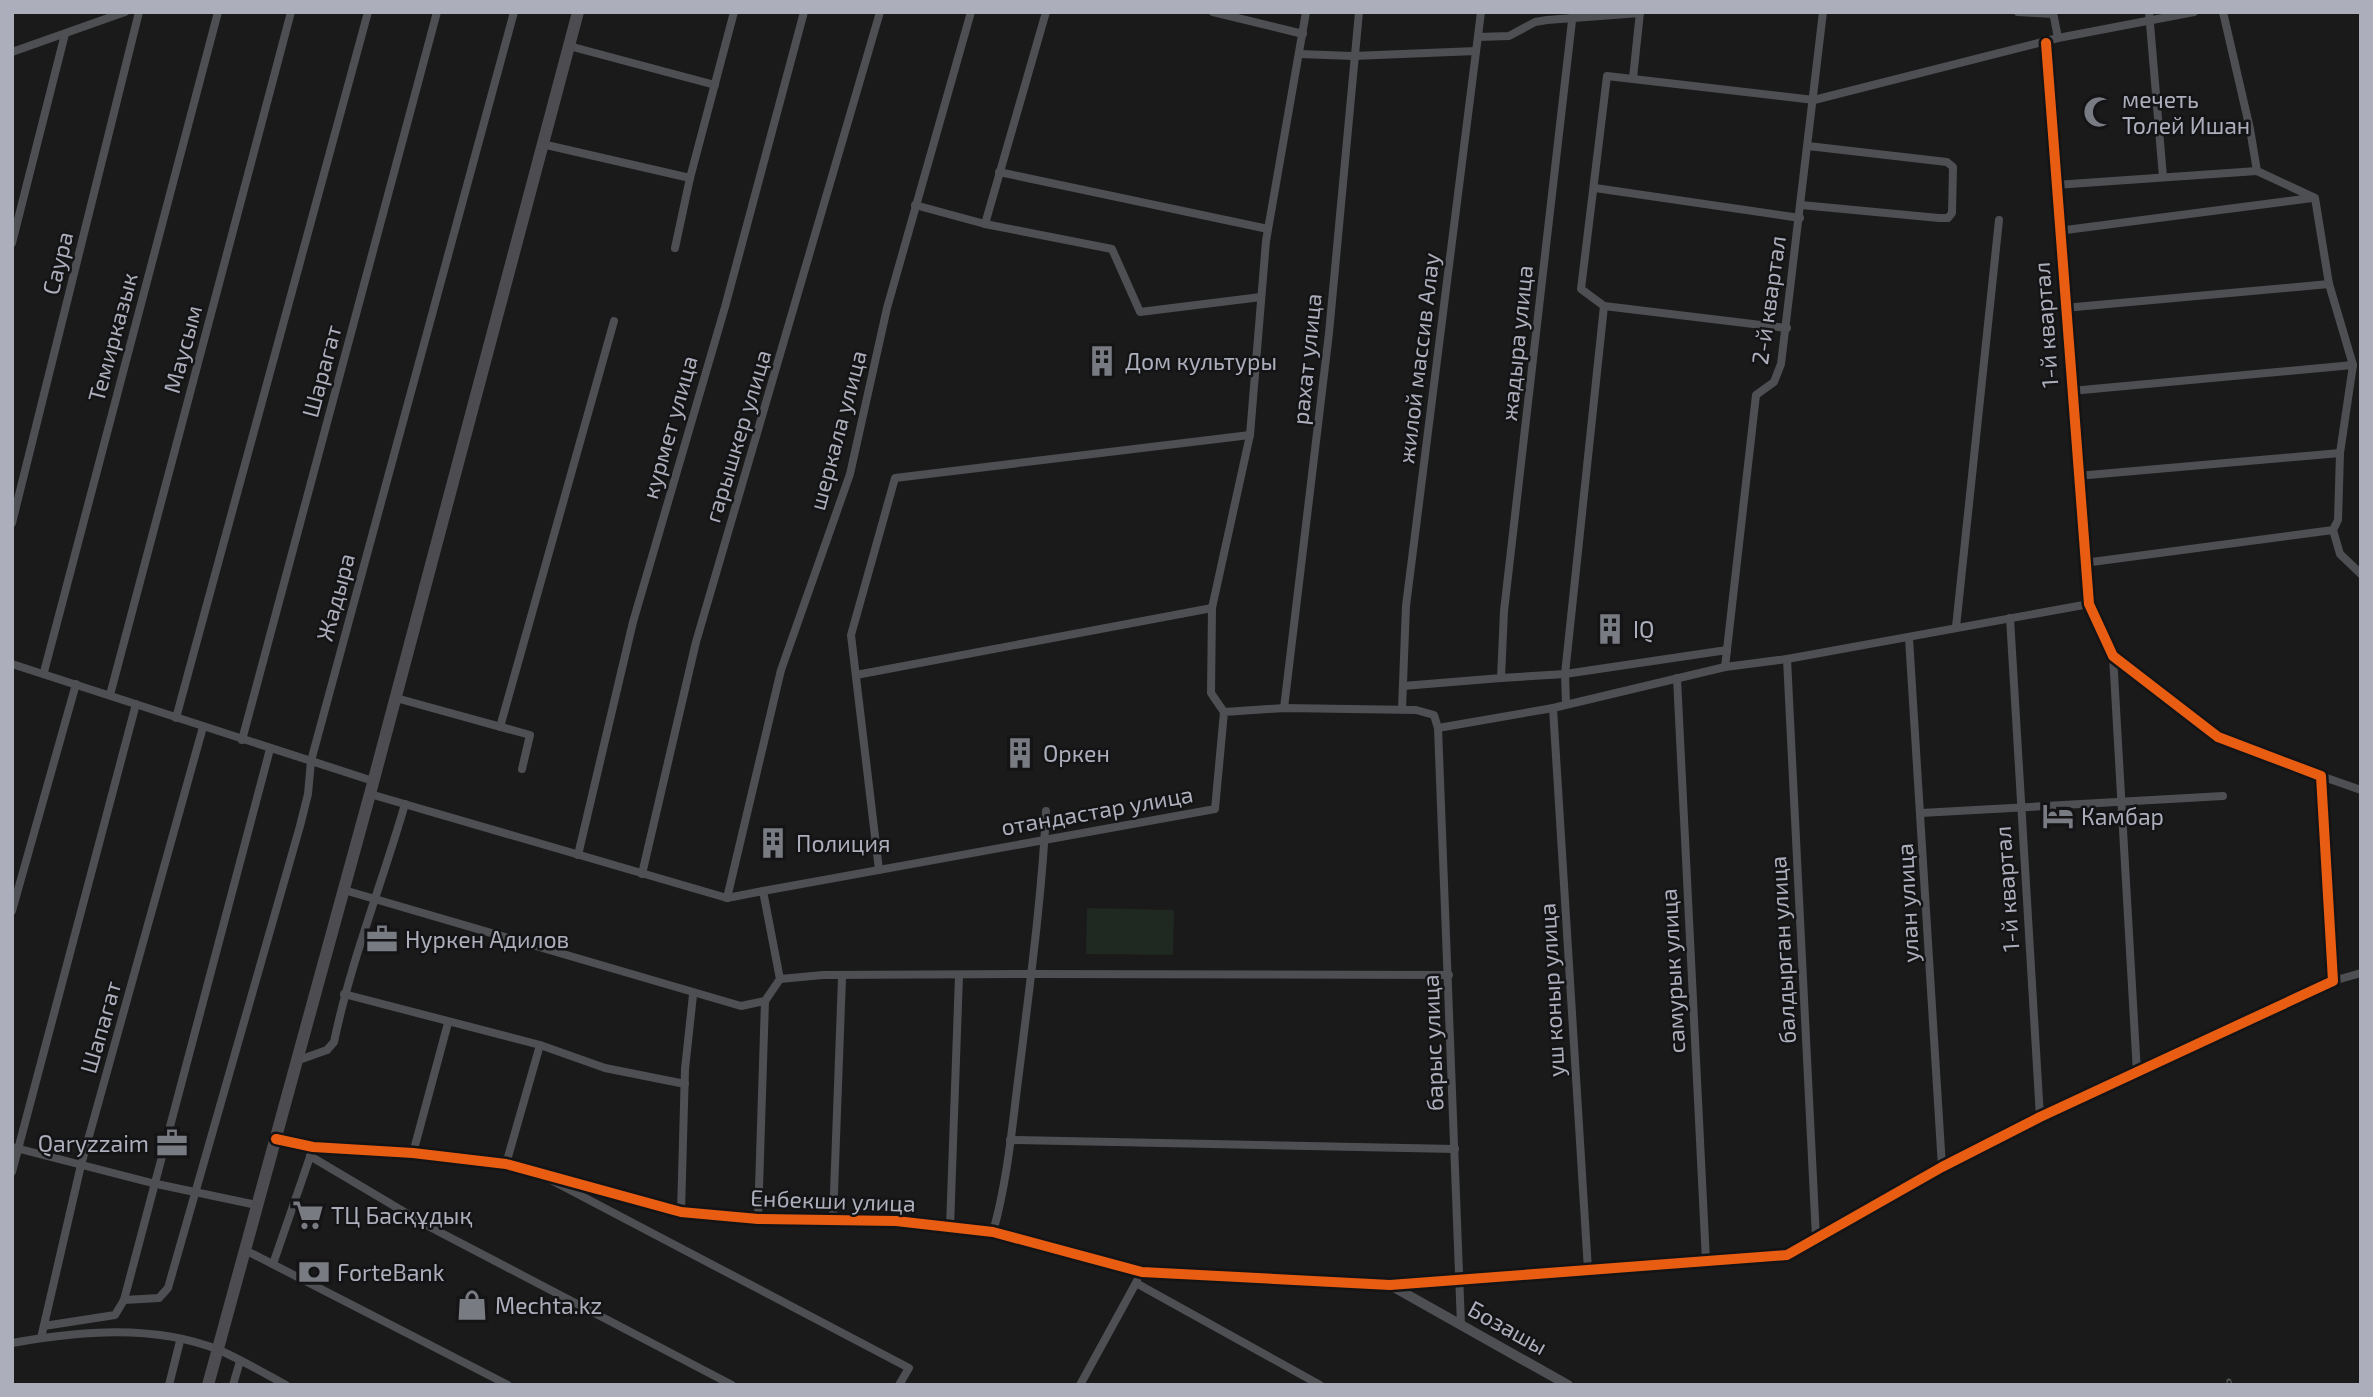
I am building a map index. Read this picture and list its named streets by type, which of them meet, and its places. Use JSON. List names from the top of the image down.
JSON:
{
  "streets": {
    "street": [
      "Саура",
      "2-й квартал",
      "1-й квартал",
      "Темирказык",
      "жадыра улица",
      "Маусым",
      "жилой массив Алау",
      "рахат улица",
      "Шарагат",
      "курмет улица",
      "шеркала улица",
      "гарышкер улица",
      "Жадыра",
      "отандастар улица",
      "улан улица",
      "балдырган улица",
      "самурык улица",
      "уш коныр улица",
      "Шапагат",
      "барыс улица",
      "Енбекши улица",
      "Бозашы"
    ]
  },
  "crossings": [
    ["шеркала улица", "отандастар улица"],
    ["барыс улица", "Бозашы"],
    ["Енбекши улица", "Бозашы"]
  ],
  "places": {
    "mosque": ["мечеть Толей Ишан"],
    "building": [
      "Дом культуры",
      "IQ",
      "Оркен",
      "Полиция"
    ],
    "hotel": ["Камбар"],
    "office": ["Нуркен Адилов", "Qaryzzaim"],
    "supermarket": ["ТЦ Басқұдық"],
    "bank": ["ForteBank"],
    "shop": ["Mechta.kz"]
  }
}
